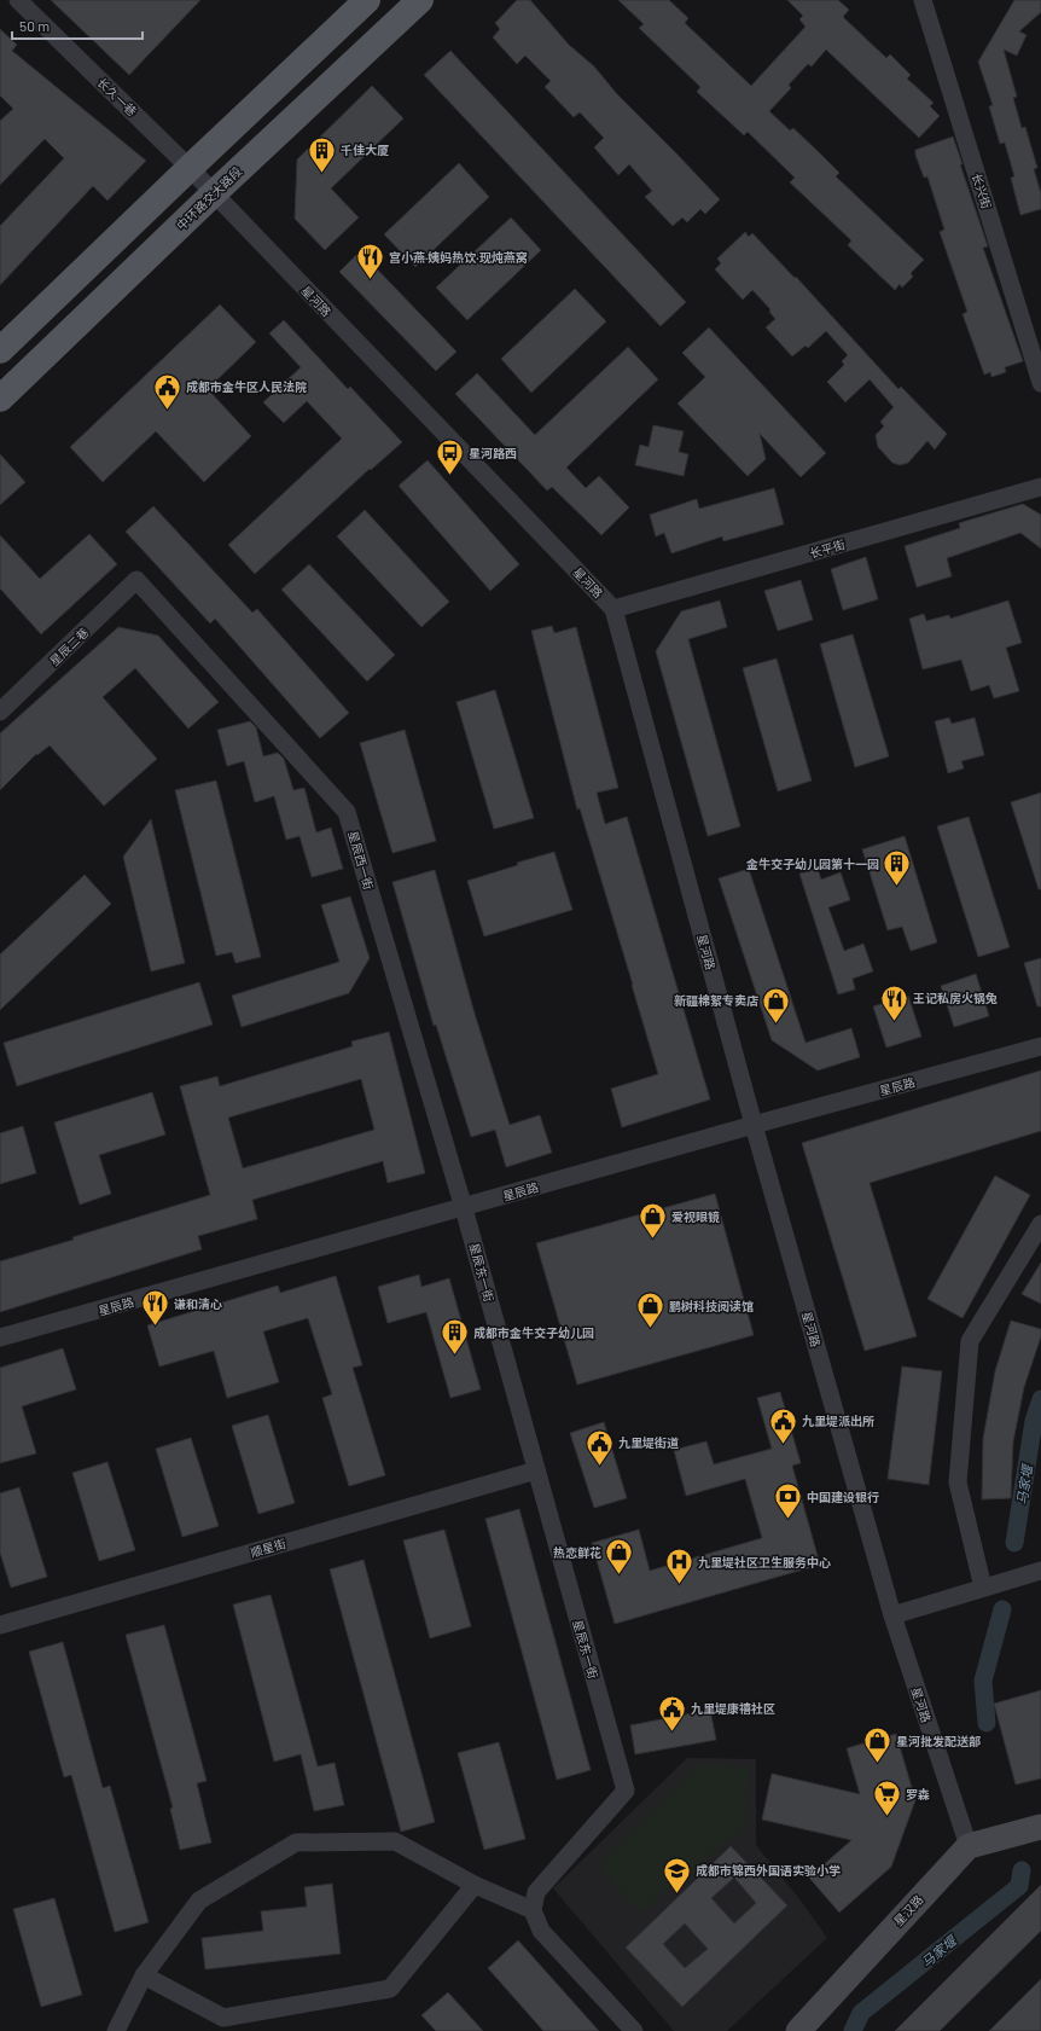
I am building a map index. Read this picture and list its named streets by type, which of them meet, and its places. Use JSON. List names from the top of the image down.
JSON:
{
  "streets": {
    "main road": ["中环路交大路段"],
    "street": [
      "长久一巷",
      "长兴街",
      "星河路",
      "长平街",
      "星辰二巷",
      "星辰西一街",
      "星辰路",
      "星辰东一街",
      "顺星街",
      "星汉路"
    ]
  },
  "crossings": [
    ["长久一巷", "中环路交大路段"],
    ["长久一巷", "星河路"],
    ["中环路交大路段", "星河路"],
    ["星河路", "长平街"],
    ["星河路", "星辰路"],
    ["星河路", "星汉路"],
    ["星辰二巷", "星辰西一街"],
    ["星辰西一街", "星辰路"],
    ["星辰西一街", "星辰东一街"],
    ["星辰路", "星辰东一街"],
    ["星辰东一街", "顺星街"]
  ],
  "water": ["马家堰"],
  "places": {
    "building": ["千佳大厦", "金牛交子幼儿园第十一园", "成都市金牛交子幼儿园"],
    "restaurant": ["宫小燕·姨妈热饮·现炖燕窝", "王记私房火锅兔", "谦和清心"],
    "public building": [
      "成都市金牛区人民法院",
      "九里堤派出所",
      "九里堤街道",
      "九里堤康禧社区"
    ],
    "bus stop": ["星河路西"],
    "shop": [
      "新疆棉絮专卖店",
      "爱视眼镜",
      "鹏树科技阅读馆",
      "热恋鲜花",
      "星河批发配送部"
    ],
    "bank": ["中国建设银行"],
    "hospital": ["九里堤社区卫生服务中心"],
    "supermarket": ["罗森"],
    "school or university": ["成都市锦西外国语实验小学"]
  },
  "scale_bar": "50 m"
}
